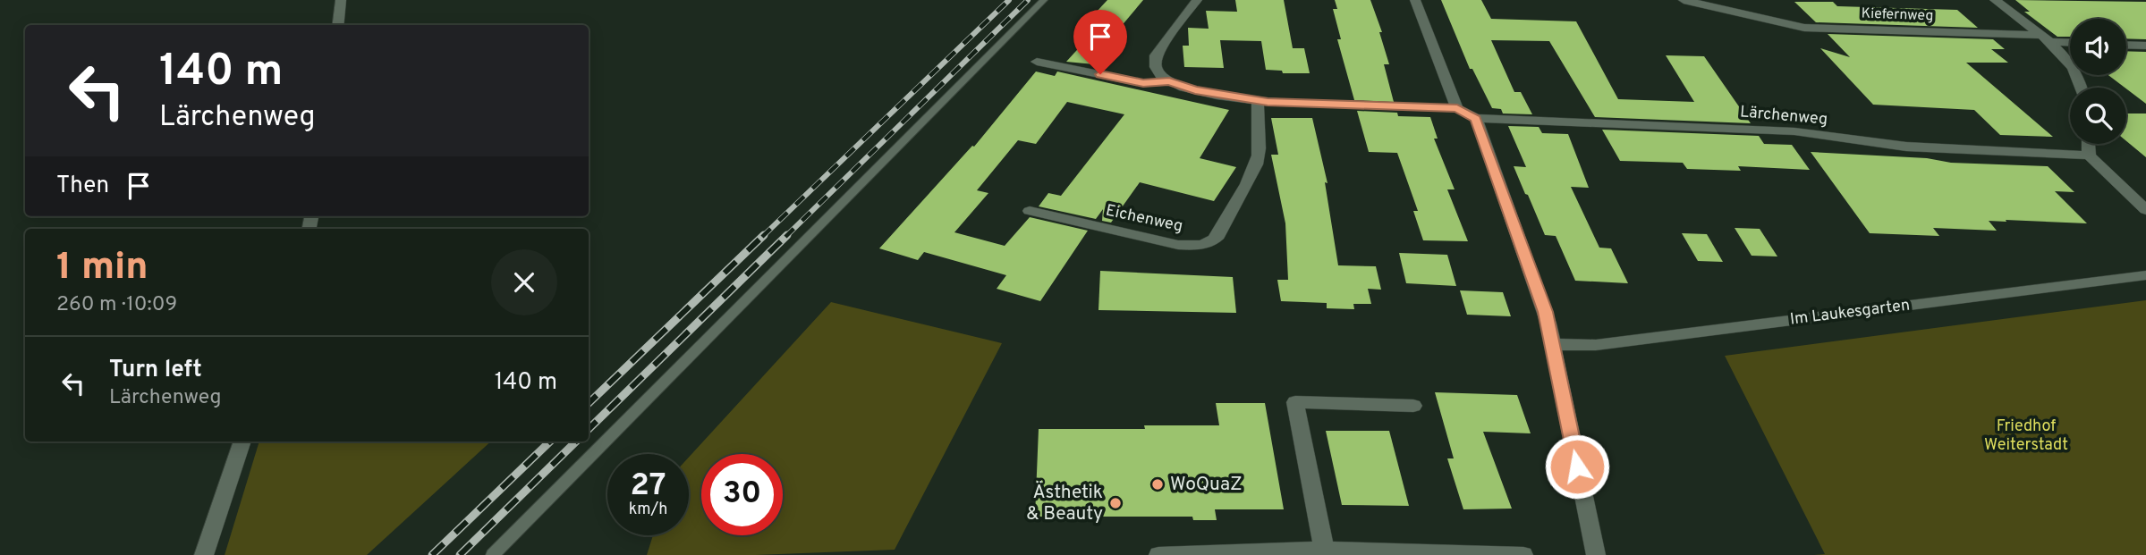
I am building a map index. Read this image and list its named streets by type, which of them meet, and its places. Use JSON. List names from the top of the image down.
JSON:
{
  "streets": {
    "street": [
      "Kiefernweg",
      "Lärchenweg",
      "Eichenweg",
      "Im Laukesgarten"
    ]
  },
  "parks": ["Friedhof Weiterstadt"],
  "places": ["WoQuaZ", "Ästhetik & Beauty"],
  "page": {
    "turn": ["140 m", "Lärchenweg"],
    "then": "Then",
    "heading": ["1 min", "260 m · 10:09"],
    "list": [
      {
        "name": "Turn left",
        "note": "Lärchenweg",
        "value": "140 m"
      }
    ],
    "speed": "27 km/h",
    "limit": "30"
  }
}
